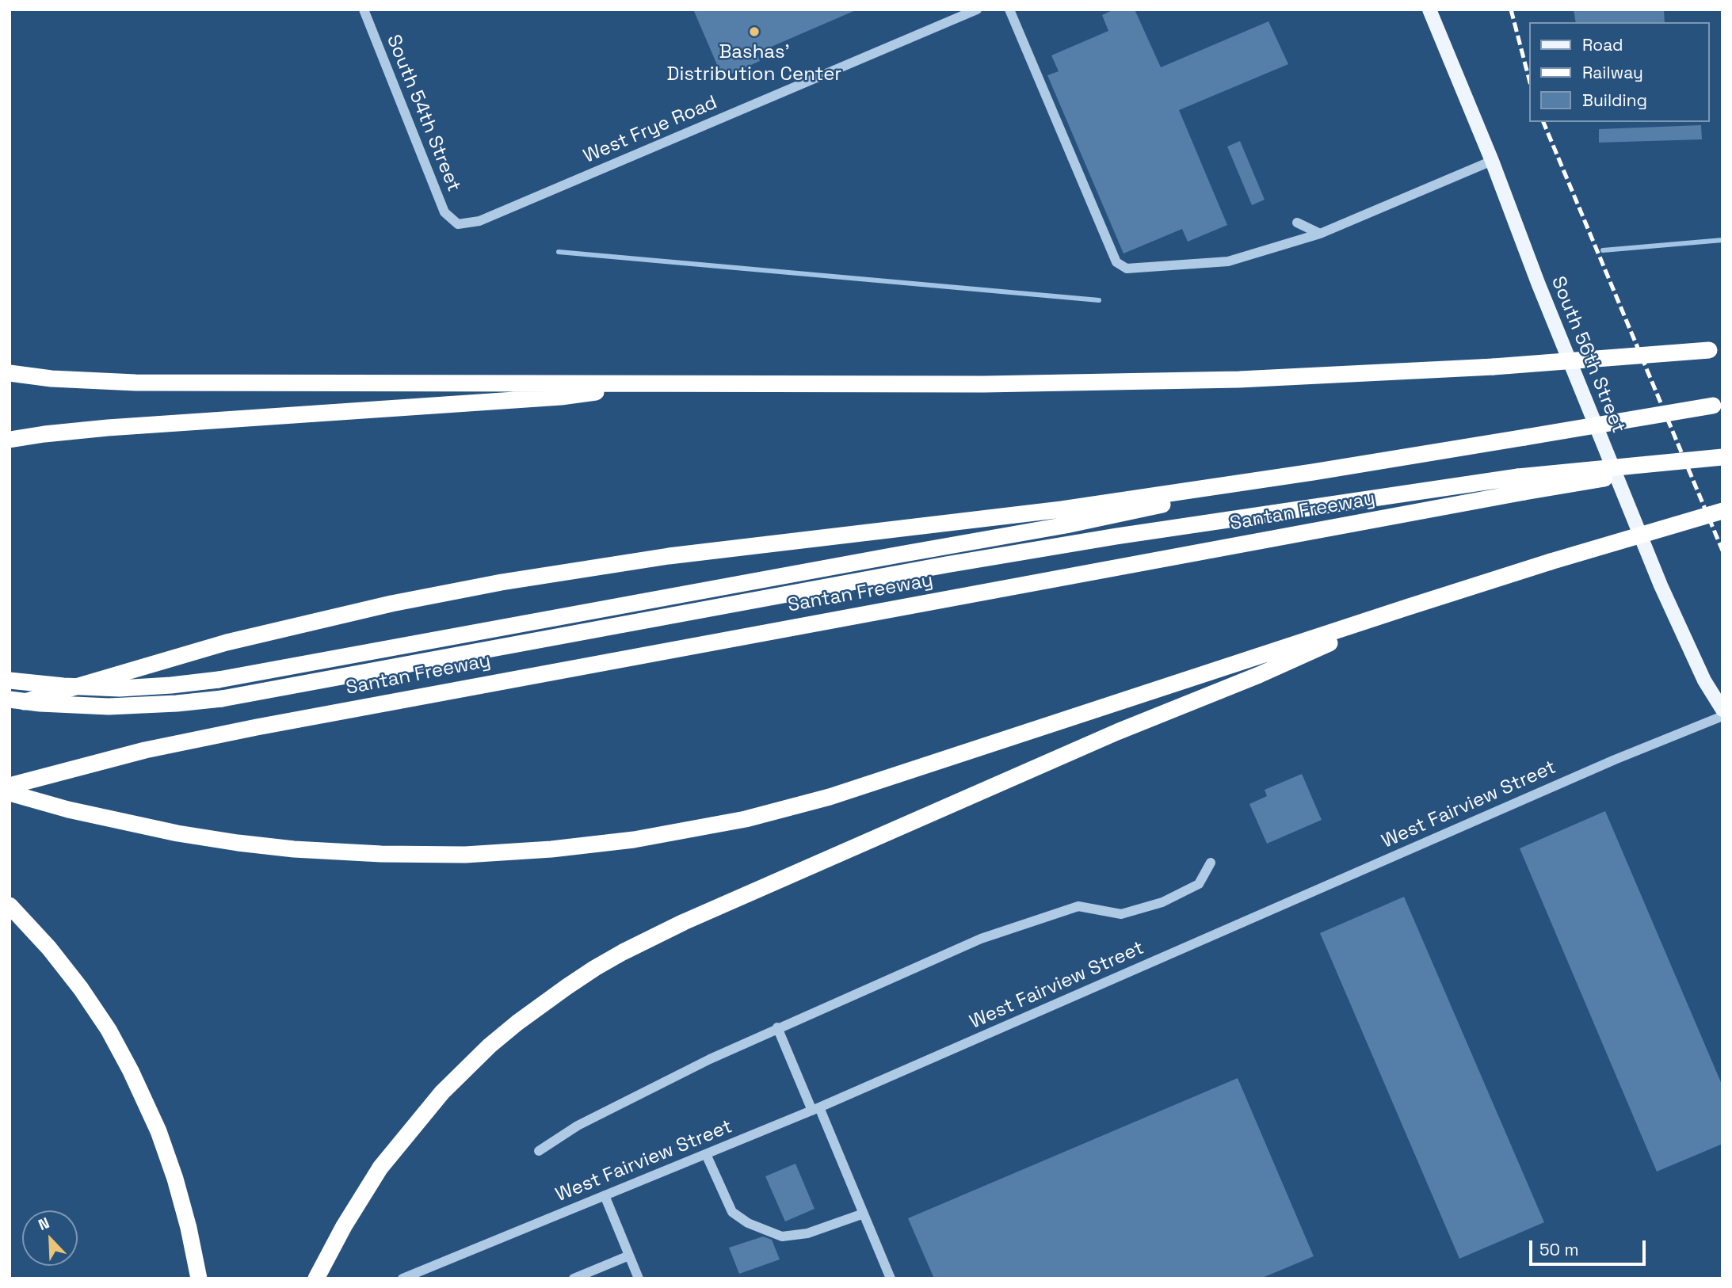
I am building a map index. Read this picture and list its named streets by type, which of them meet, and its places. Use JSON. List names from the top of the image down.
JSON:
{
  "streets": {
    "highway": ["Santan Freeway"],
    "main road": ["South 56th Street"],
    "street": ["South 54th Street", "West Frye Road", "West Fairview Street"]
  },
  "crossings": [
    ["South 54th Street", "West Frye Road"]
  ],
  "places": ["Bashas' Distribution Center"],
  "legend": ["Road", "Railway", "Building"],
  "scale_bar": "50 m",
  "north": "top left"
}
